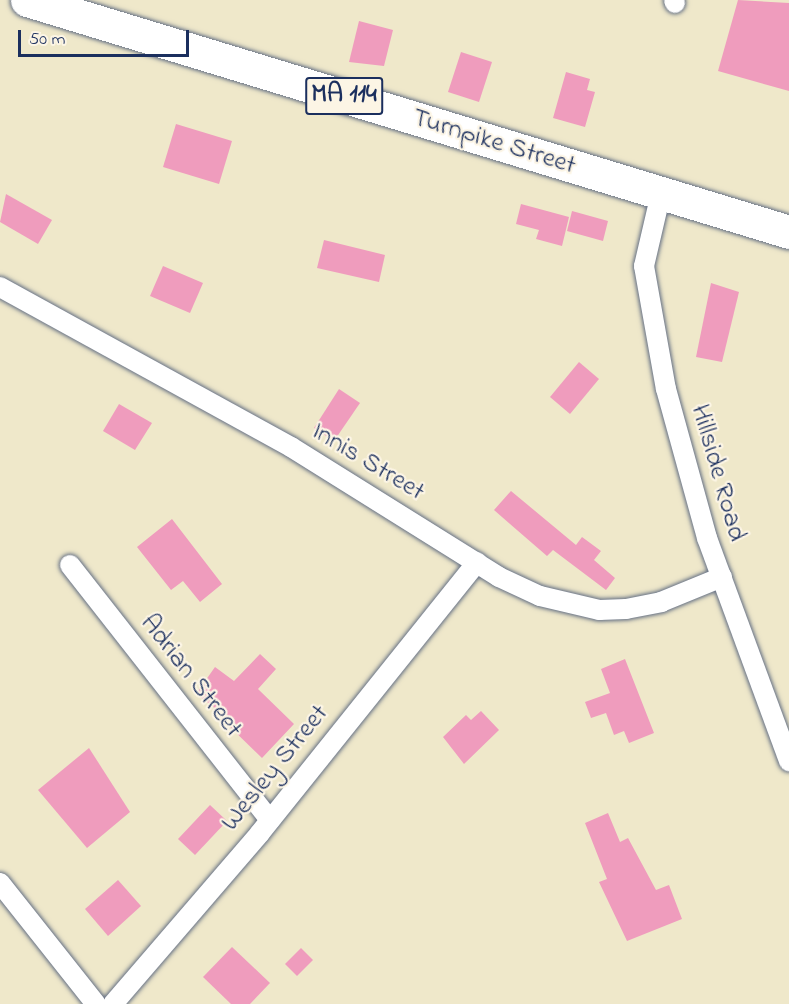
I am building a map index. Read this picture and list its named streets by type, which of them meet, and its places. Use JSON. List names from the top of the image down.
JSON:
{
  "streets": {
    "highway": ["MA 114", "Turnpike Street"],
    "street": [
      "Innis Street",
      "Hillside Road",
      "Adrian Street",
      "Wesley Street"
    ]
  },
  "crossings": [
    ["Turnpike Street", "Hillside Road"],
    ["Innis Street", "Hillside Road"],
    ["Innis Street", "Wesley Street"],
    ["Adrian Street", "Wesley Street"]
  ],
  "scale_bar": "50 m"
}
